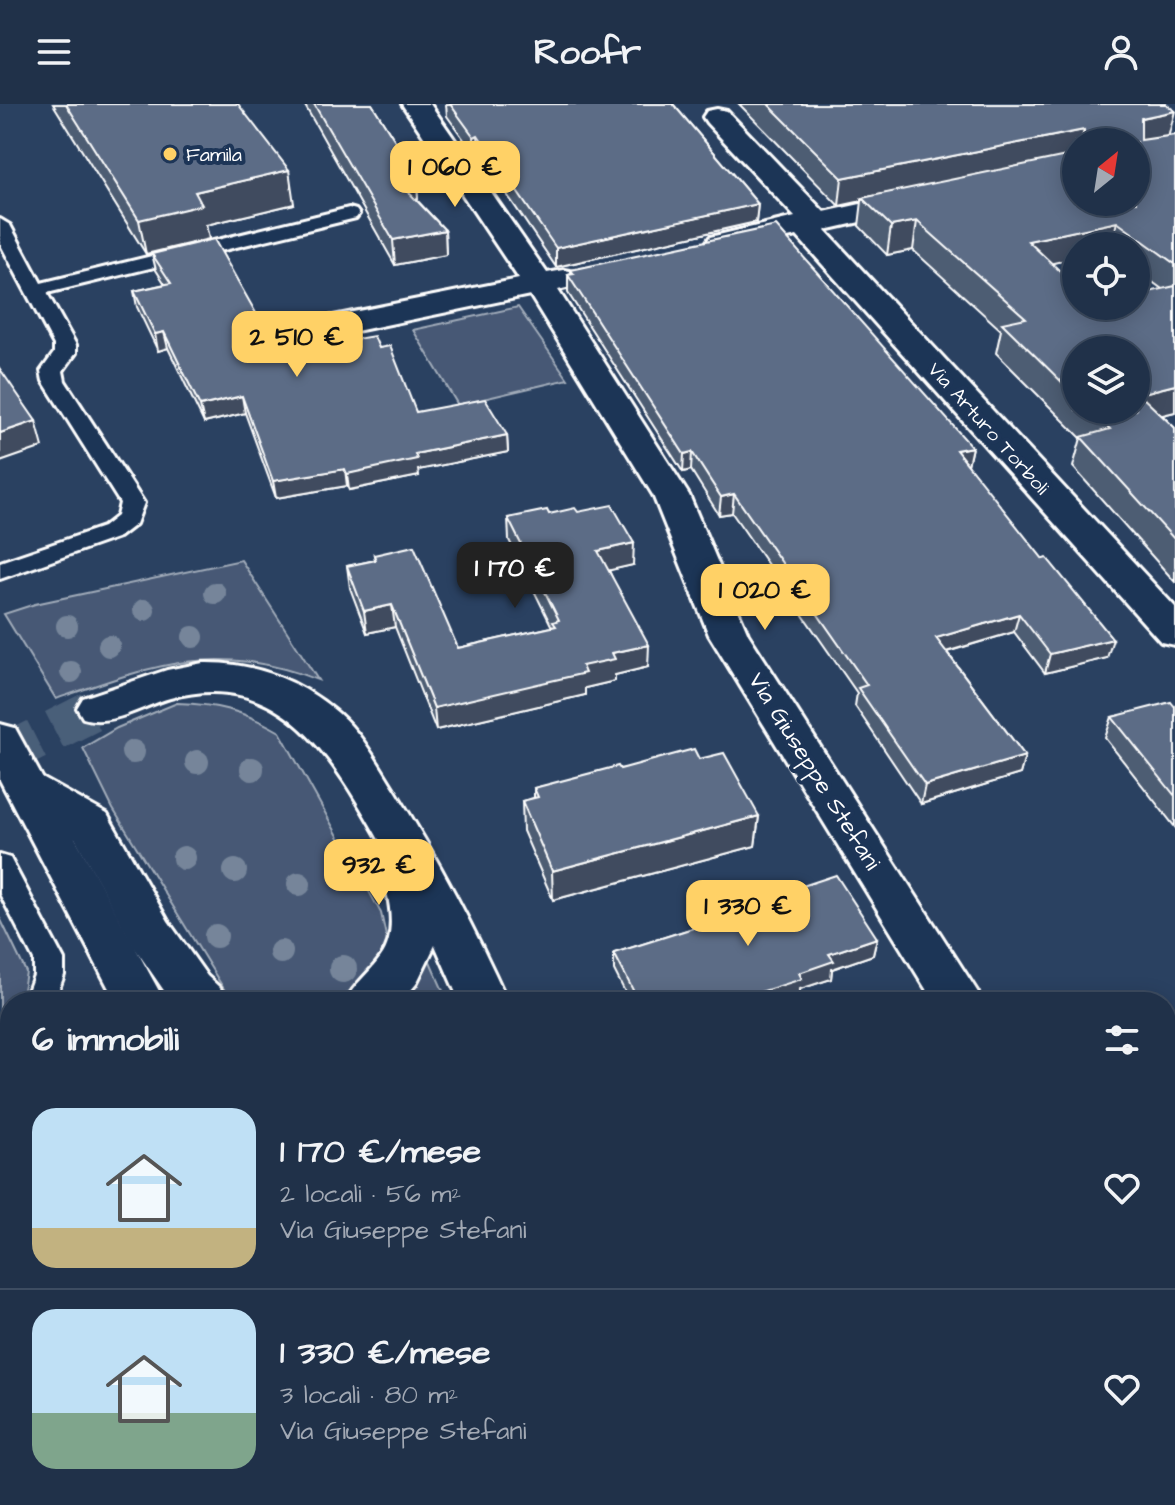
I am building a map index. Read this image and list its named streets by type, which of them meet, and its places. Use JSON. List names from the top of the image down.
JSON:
{
  "streets": {
    "street": ["Via Arturo Torboli", "Via Giuseppe Stefani"]
  },
  "places": ["Famila"],
  "north": "top right",
  "page": {
    "header": "Roofr",
    "price": [
      "1 060 €",
      "2 510 €",
      "1 170 €",
      "1 020 €",
      "932 €",
      "1 330 €"
    ],
    "heading": "6 immobili",
    "list": [
      {
        "name": "1 170 €/mese",
        "note": "2 locali · 56 m² · Via Giuseppe Stefani"
      },
      {
        "name": "1 330 €/mese",
        "note": "3 locali · 80 m² · Via Giuseppe Stefani"
      }
    ]
  }
}
